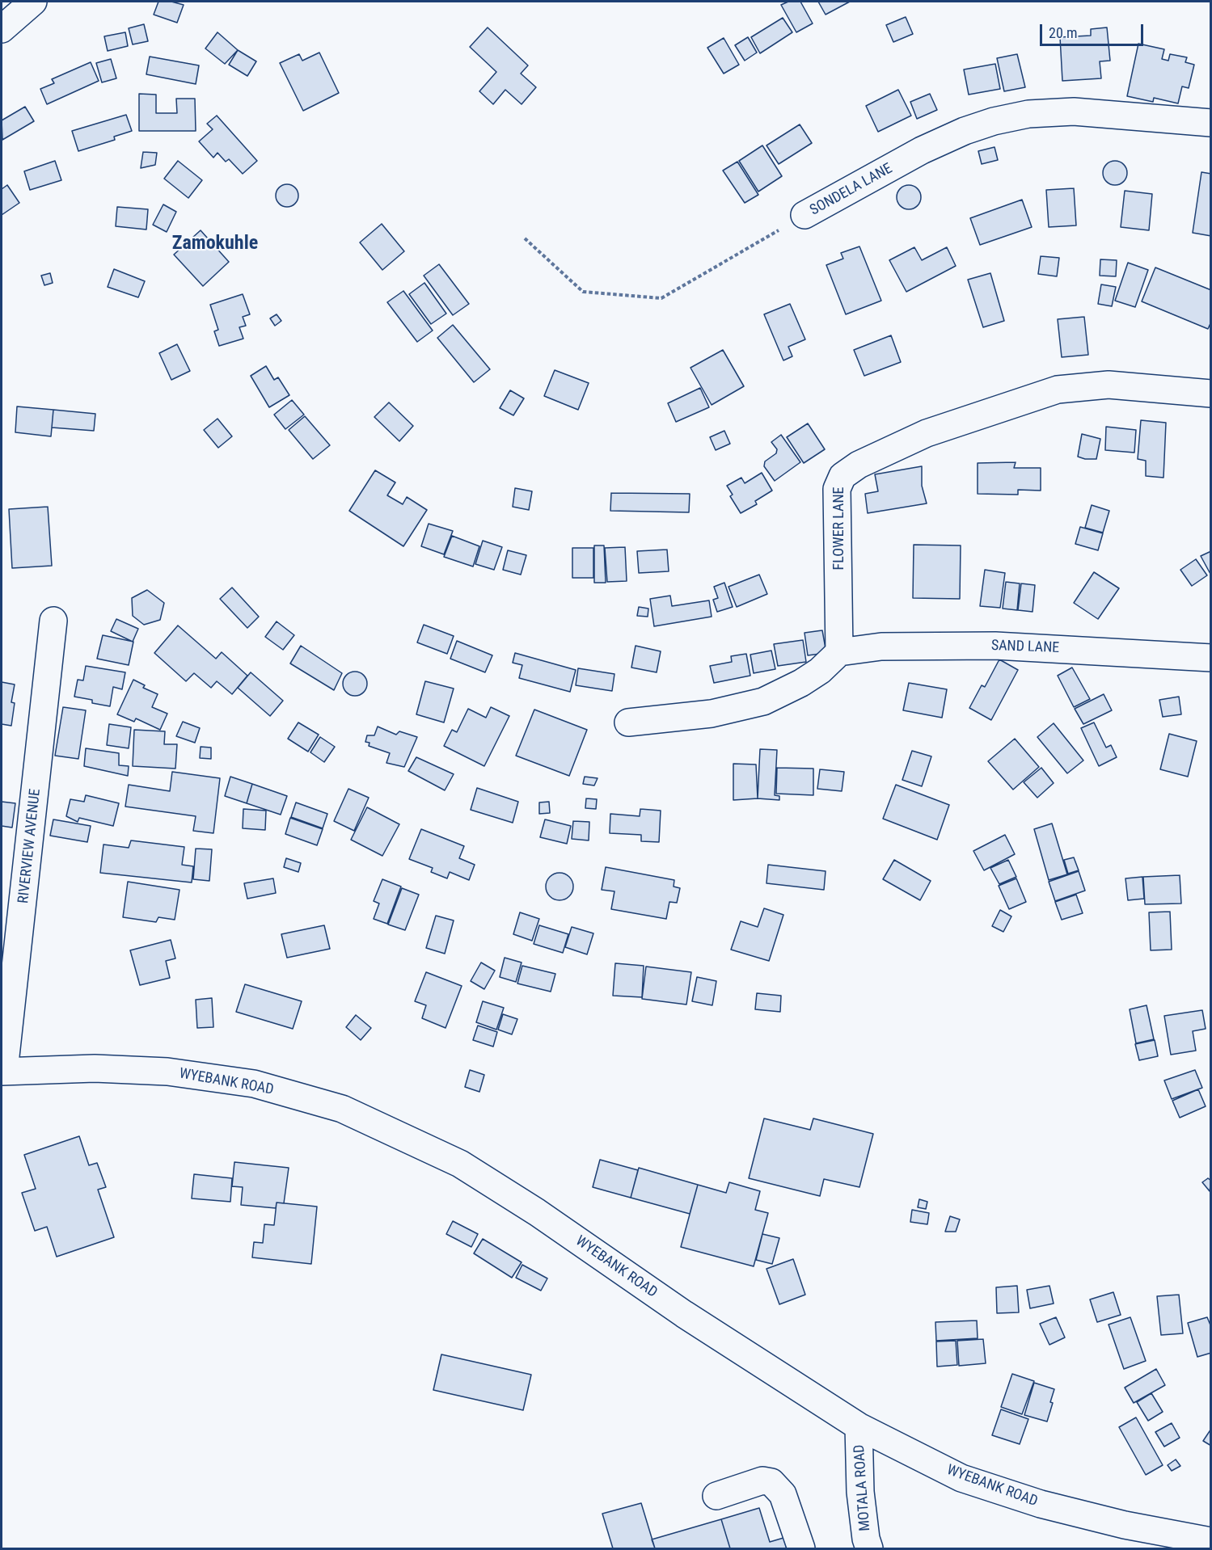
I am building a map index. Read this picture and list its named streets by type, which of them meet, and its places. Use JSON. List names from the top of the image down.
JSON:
{
  "streets": {
    "street": [
      "SONDELA LANE",
      "FLOWER LANE",
      "SAND LANE",
      "RIVERVIEW AVENUE",
      "WYEBANK ROAD",
      "MOTALA ROAD"
    ]
  },
  "crossings": [
    ["FLOWER LANE", "SAND LANE"],
    ["RIVERVIEW AVENUE", "WYEBANK ROAD"],
    ["WYEBANK ROAD", "MOTALA ROAD"]
  ],
  "districts": ["Zamokuhle"],
  "scale_bar": "20 m"
}
